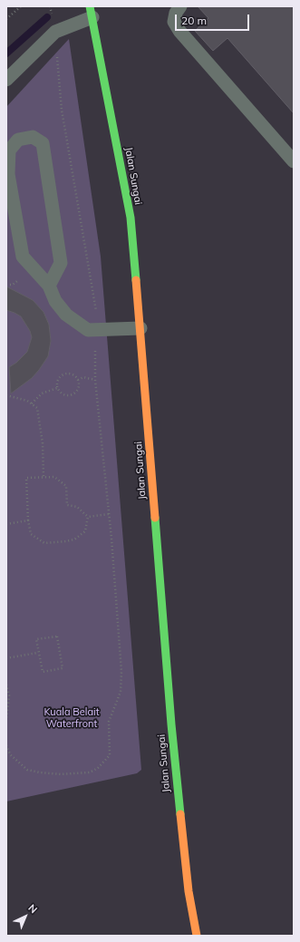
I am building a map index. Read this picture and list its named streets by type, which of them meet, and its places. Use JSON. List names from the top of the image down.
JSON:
{
  "streets": {
    "main road": ["Jalan Sungai"]
  },
  "parks": ["Kuala Belait Waterfront"],
  "scale_bar": "20 m",
  "north": "top right"
}
